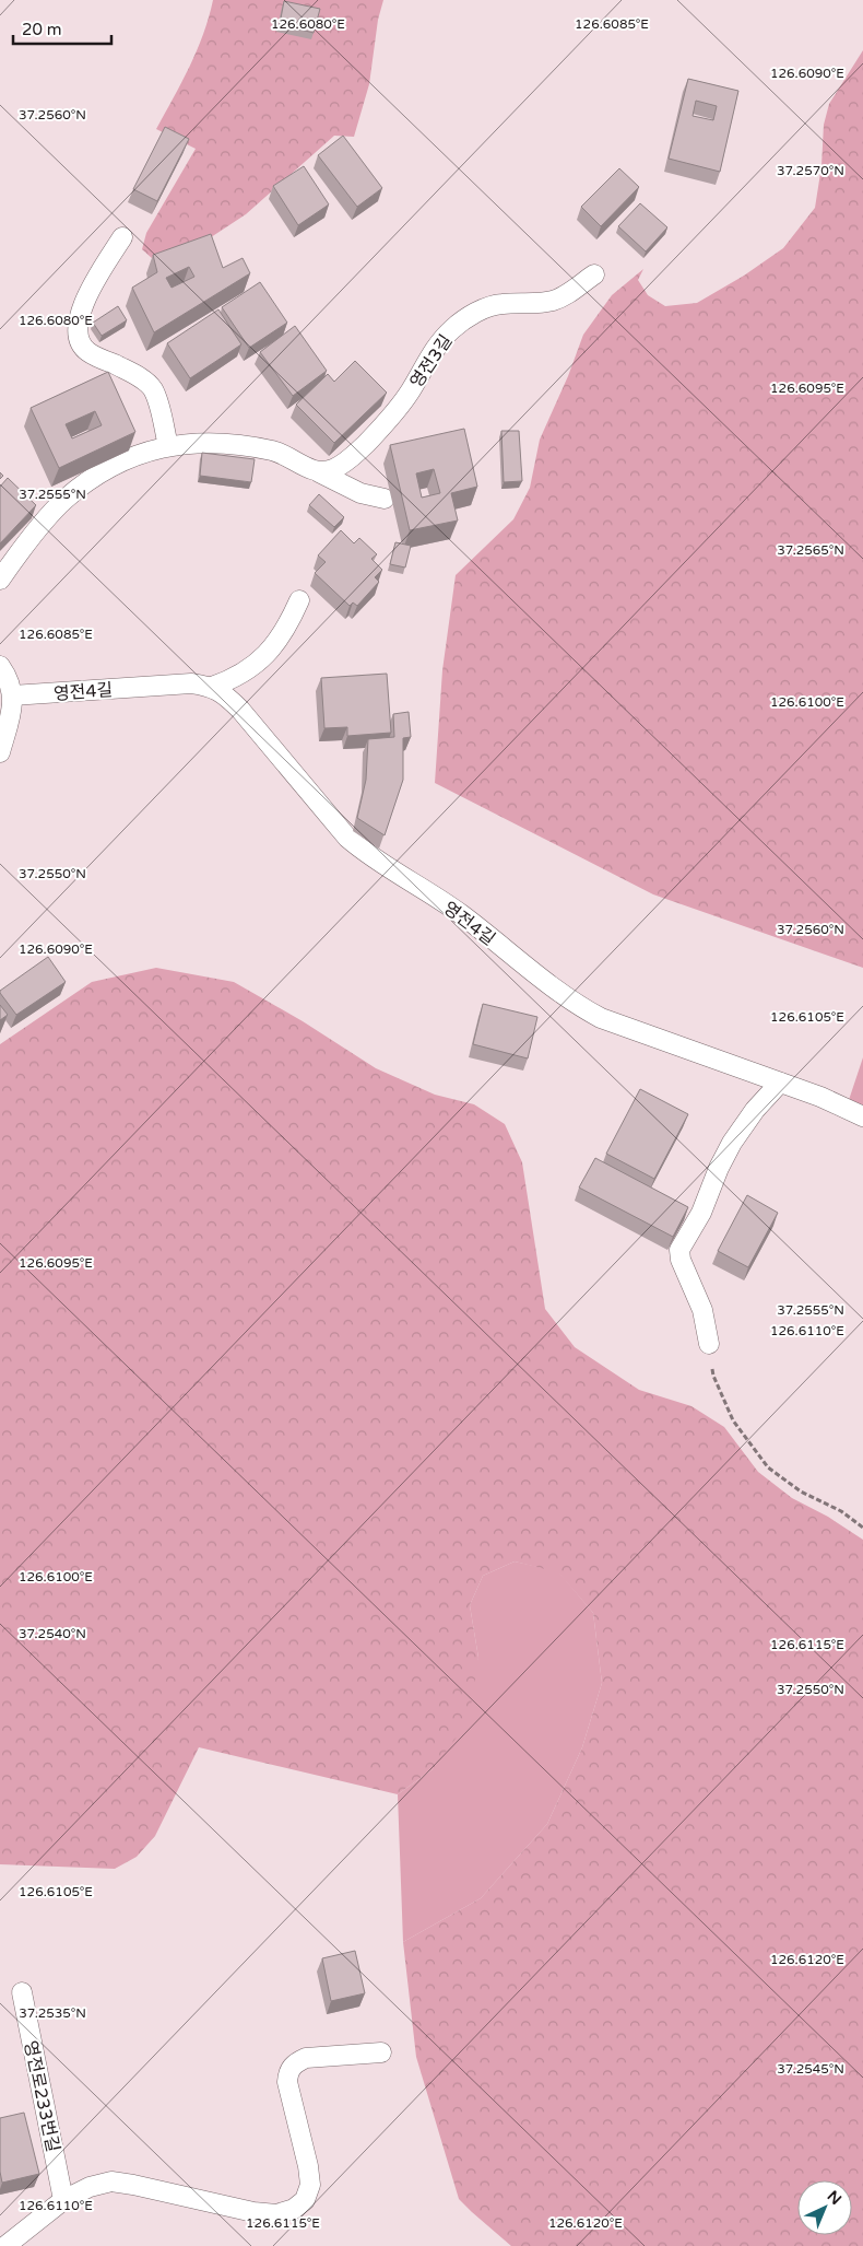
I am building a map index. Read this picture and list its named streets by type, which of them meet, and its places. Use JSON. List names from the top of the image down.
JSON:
{
  "streets": {
    "lane": ["영전3길", "영전4길", "영전로233번길"]
  },
  "scale_bar": "20 m",
  "north": "top right",
  "coordinates": [
    "126.6080°E",
    "126.6085°E",
    "126.6090°E",
    "37.2560°N",
    "37.2570°N",
    "126.6095°E",
    "37.2555°N",
    "37.2565°N",
    "126.6100°E",
    "37.2550°N",
    "126.6105°E",
    "126.6110°E",
    "37.2540°N",
    "126.6115°E",
    "126.6120°E",
    "37.2535°N",
    "37.2545°N"
  ]
}
